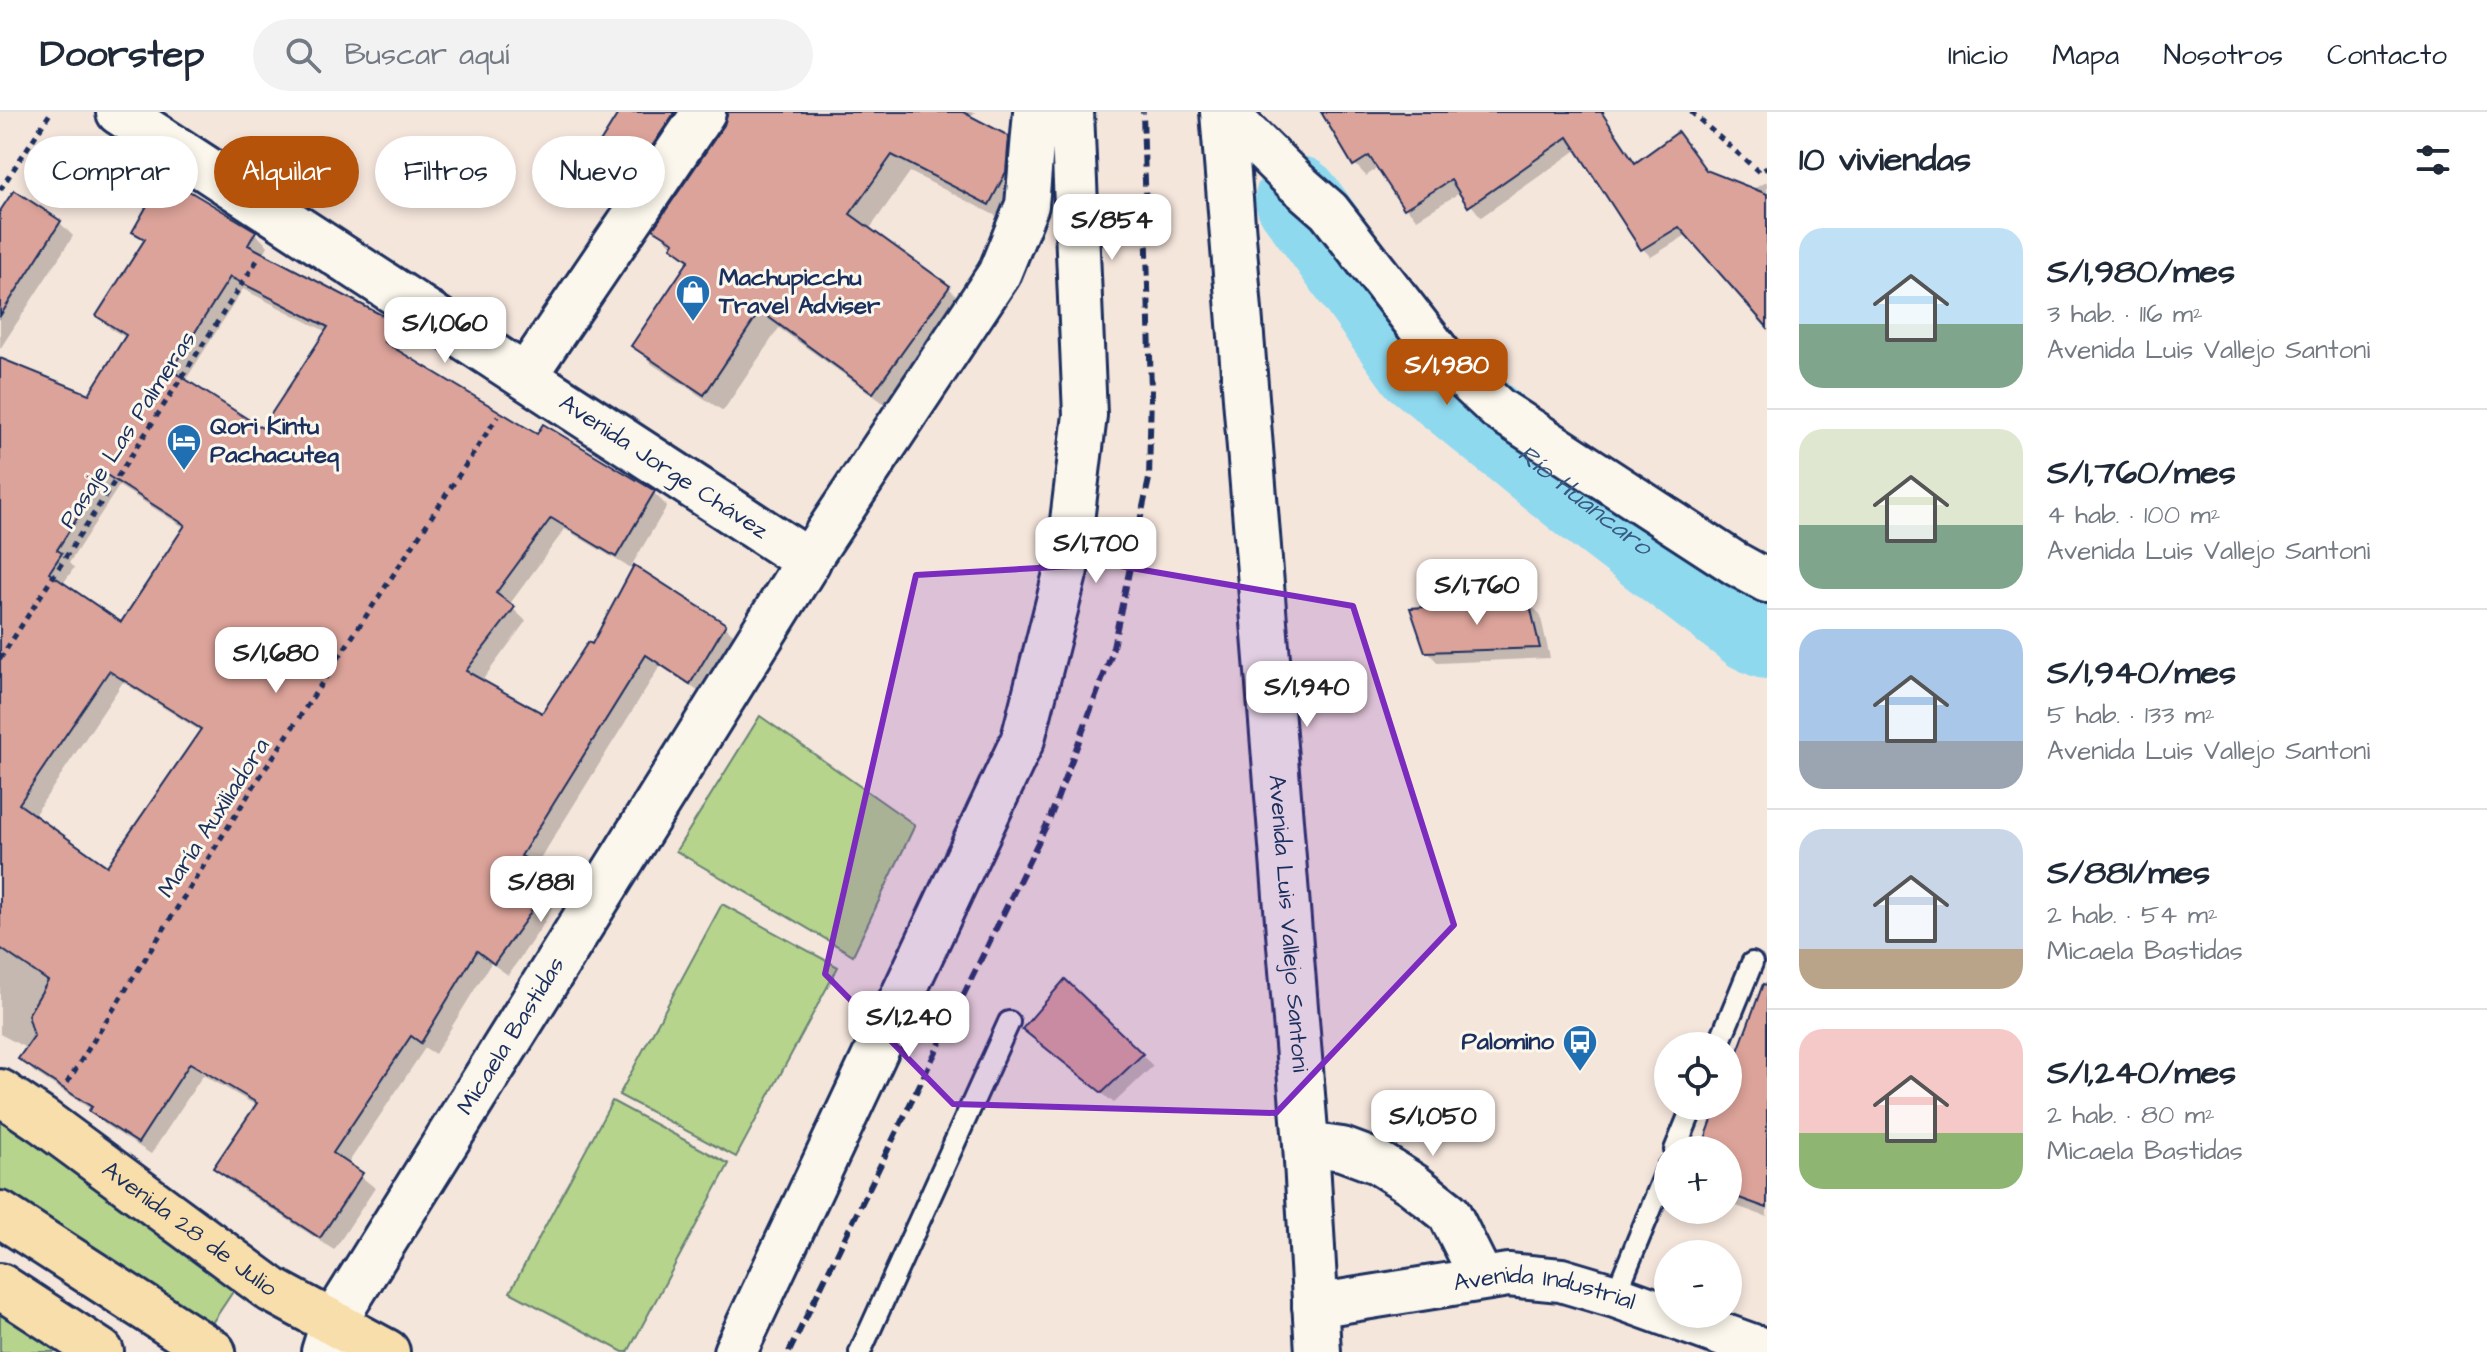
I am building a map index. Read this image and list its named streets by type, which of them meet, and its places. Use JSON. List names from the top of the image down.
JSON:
{
  "streets": {
    "main road": ["Avenida 28 de Julio"],
    "street": [
      "Avenida Jorge Chávez",
      "Avenida Luis Vallejo Santoni",
      "Micaela Bastidas",
      "Avenida Industrial"
    ],
    "path": ["Pasaje Las Palmeras", "María Auxiliadora"]
  },
  "crossings": [
    ["Pasaje Las Palmeras", "Avenida Jorge Chávez"],
    ["Avenida Jorge Chávez", "María Auxiliadora"],
    ["Avenida Jorge Chávez", "Micaela Bastidas"],
    ["María Auxiliadora", "Avenida 28 de Julio"],
    ["Avenida Luis Vallejo Santoni", "Avenida Industrial"],
    ["Micaela Bastidas", "Avenida 28 de Julio"]
  ],
  "water": ["Río Huancaro"],
  "places": {
    "shop": ["Machupicchu Travel Adviser"],
    "hotel": ["Qori Kintu Pachacuteq"],
    "bus stop": ["Palomino"]
  },
  "page": {
    "header": "Doorstep",
    "search": "Buscar aquí",
    "nav": [
      "Inicio",
      "Mapa",
      "Nosotros",
      "Contacto"
    ],
    "heading": "10 viviendas",
    "chip": [
      "Comprar",
      "Alquilar",
      "Filtros",
      "Nuevo"
    ],
    "price": [
      "S/854",
      "S/1,060",
      "S/1,980",
      "S/1,700",
      "S/1,760",
      "S/1,680",
      "S/1,940",
      "S/881",
      "S/1,240",
      "S/1,050"
    ],
    "list": [
      {
        "name": "S/1,980/mes",
        "note": "3 hab. · 116 m² · Avenida Luis Vallejo Santoni"
      },
      {
        "name": "S/1,760/mes",
        "note": "4 hab. · 100 m² · Avenida Luis Vallejo Santoni"
      },
      {
        "name": "S/1,940/mes",
        "note": "5 hab. · 133 m² · Avenida Luis Vallejo Santoni"
      },
      {
        "name": "S/881/mes",
        "note": "2 hab. · 54 m² · Micaela Bastidas"
      },
      {
        "name": "S/1,240/mes",
        "note": "2 hab. · 80 m² · Micaela Bastidas"
      }
    ],
    "map_buttons": ["+", "−"]
  }
}
